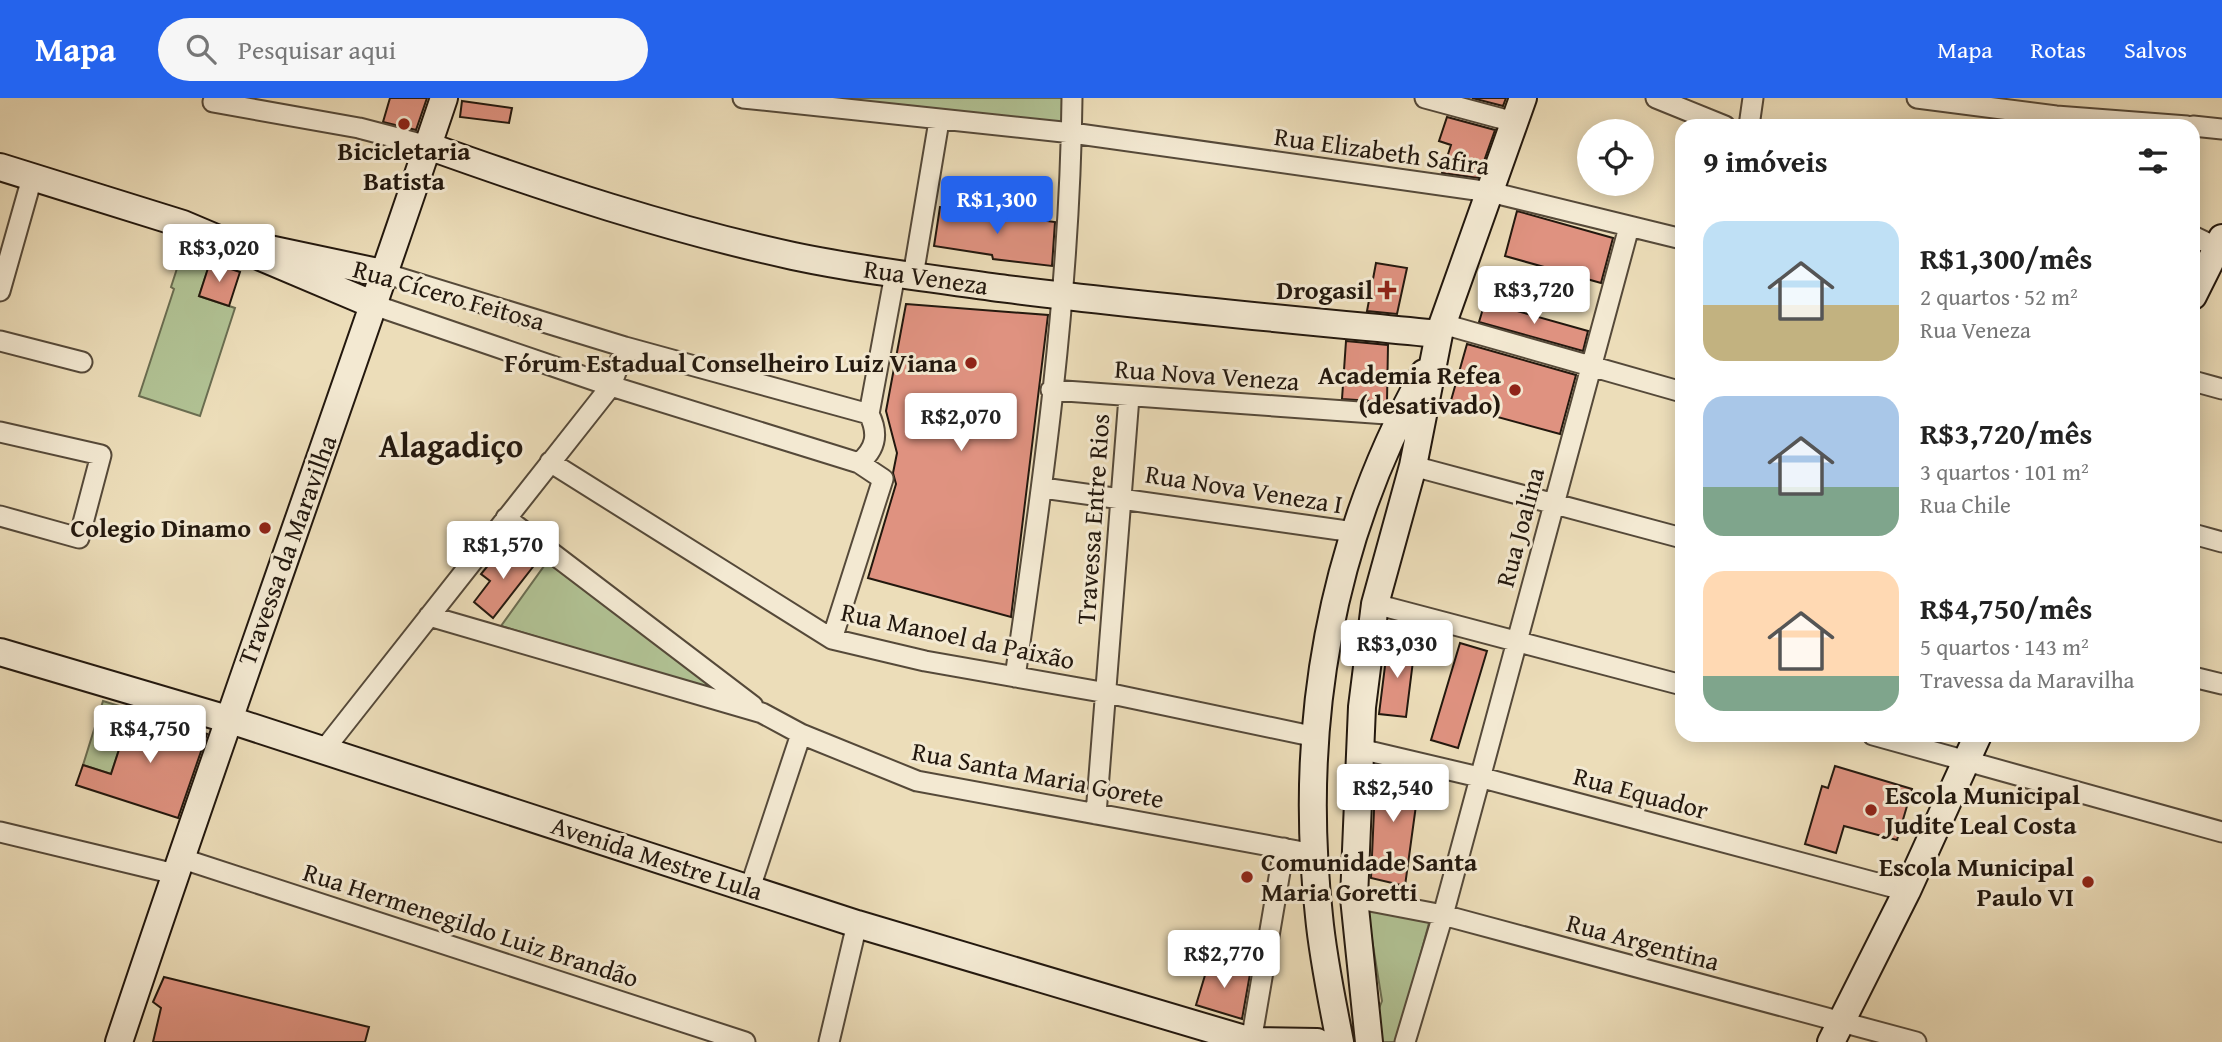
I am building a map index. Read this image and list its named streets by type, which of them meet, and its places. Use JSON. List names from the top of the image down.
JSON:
{
  "streets": {
    "street": [
      "Rua Elizabeth Safira",
      "Rua Veneza",
      "Rua Cícero Feitosa",
      "Rua Nova Veneza",
      "Rua Nova Veneza I",
      "Travessa Entre Rios",
      "Rua Joalina",
      "Travessa da Maravilha",
      "Rua Manoel da Paixão",
      "Rua Santa Maria Gorete",
      "Rua Equador",
      "Avenida Mestre Lula",
      "Rua Hermenegildo Luiz Brandão",
      "Rua Argentina"
    ]
  },
  "crossings": [
    ["Rua Elizabeth Safira", "Rua Joalina"],
    ["Rua Veneza", "Travessa da Maravilha"],
    ["Rua Cícero Feitosa", "Travessa da Maravilha"],
    ["Rua Nova Veneza", "Travessa Entre Rios"],
    ["Rua Nova Veneza I", "Travessa Entre Rios"],
    ["Travessa Entre Rios", "Rua Manoel da Paixão"],
    ["Travessa Entre Rios", "Rua Santa Maria Gorete"],
    ["Rua Joalina", "Rua Equador"],
    ["Rua Joalina", "Rua Argentina"],
    ["Travessa da Maravilha", "Avenida Mestre Lula"],
    ["Travessa da Maravilha", "Rua Hermenegildo Luiz Brandão"]
  ],
  "districts": ["Alagadiço"],
  "places": {
    "other": [
      "Bicicletaria Batista",
      "Fórum Estadual Conselheiro Luiz Viana",
      "Academia Refea (desativado)",
      "Colegio Dinamo",
      "Escola Municipal Judite Leal Costa",
      "Comunidade Santa Maria Goretti",
      "Escola Municipal Paulo VI"
    ],
    "health": ["Drogasil"]
  },
  "page": {
    "header": "Mapa",
    "search": "Pesquisar aqui",
    "nav": ["Mapa", "Rotas", "Salvos"],
    "heading": "9 imóveis",
    "price": [
      "R$1,300",
      "R$3,020",
      "R$3,720",
      "R$2,070",
      "R$1,570",
      "R$3,030",
      "R$4,750",
      "R$2,540",
      "R$2,770"
    ],
    "list": [
      {
        "name": "R$1,300/mês",
        "note": "2 quartos · 52 m² · Rua Veneza"
      },
      {
        "name": "R$3,720/mês",
        "note": "3 quartos · 101 m² · Rua Chile"
      },
      {
        "name": "R$4,750/mês",
        "note": "5 quartos · 143 m² · Travessa da Maravilha"
      }
    ]
  }
}
